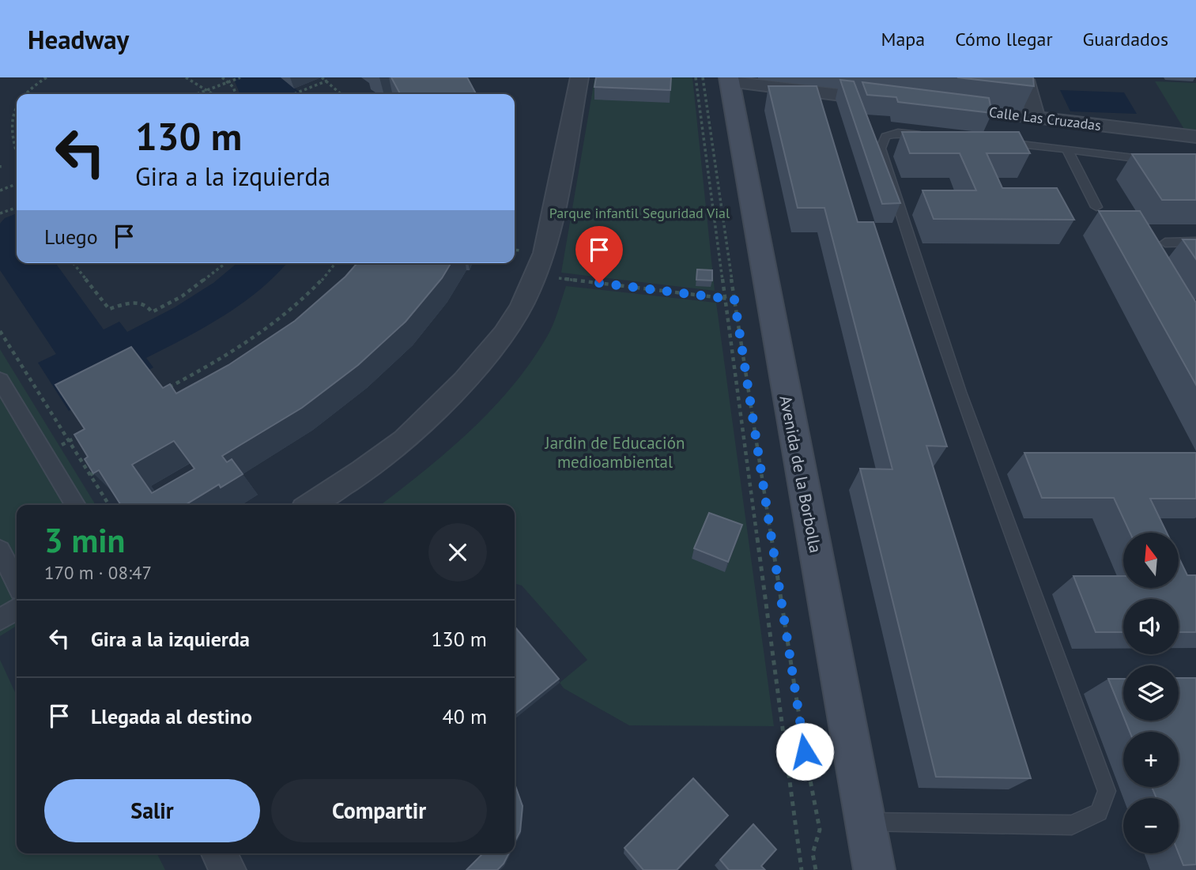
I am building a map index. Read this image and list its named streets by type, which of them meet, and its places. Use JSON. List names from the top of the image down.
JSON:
{
  "streets": {
    "main road": ["Avenida de la Borbolla"],
    "street": ["Calle Las Cruzadas"]
  },
  "parks": ["Parque infantil Seguridad Vial", "Jardin de Educación medioambiental"],
  "north": "top",
  "page": {
    "header": "Headway",
    "nav": ["Mapa", "Cómo llegar", "Guardados"],
    "turn": ["130 m", "Gira a la izquierda"],
    "then": "Luego",
    "heading": ["3 min", "170 m · 08:47"],
    "map_buttons": ["+", "−"],
    "list": [
      {
        "name": "Gira a la izquierda",
        "value": "130 m"
      },
      {
        "name": "Llegada al destino",
        "value": "40 m"
      }
    ],
    "buttons": ["Salir", "Compartir"]
  }
}
